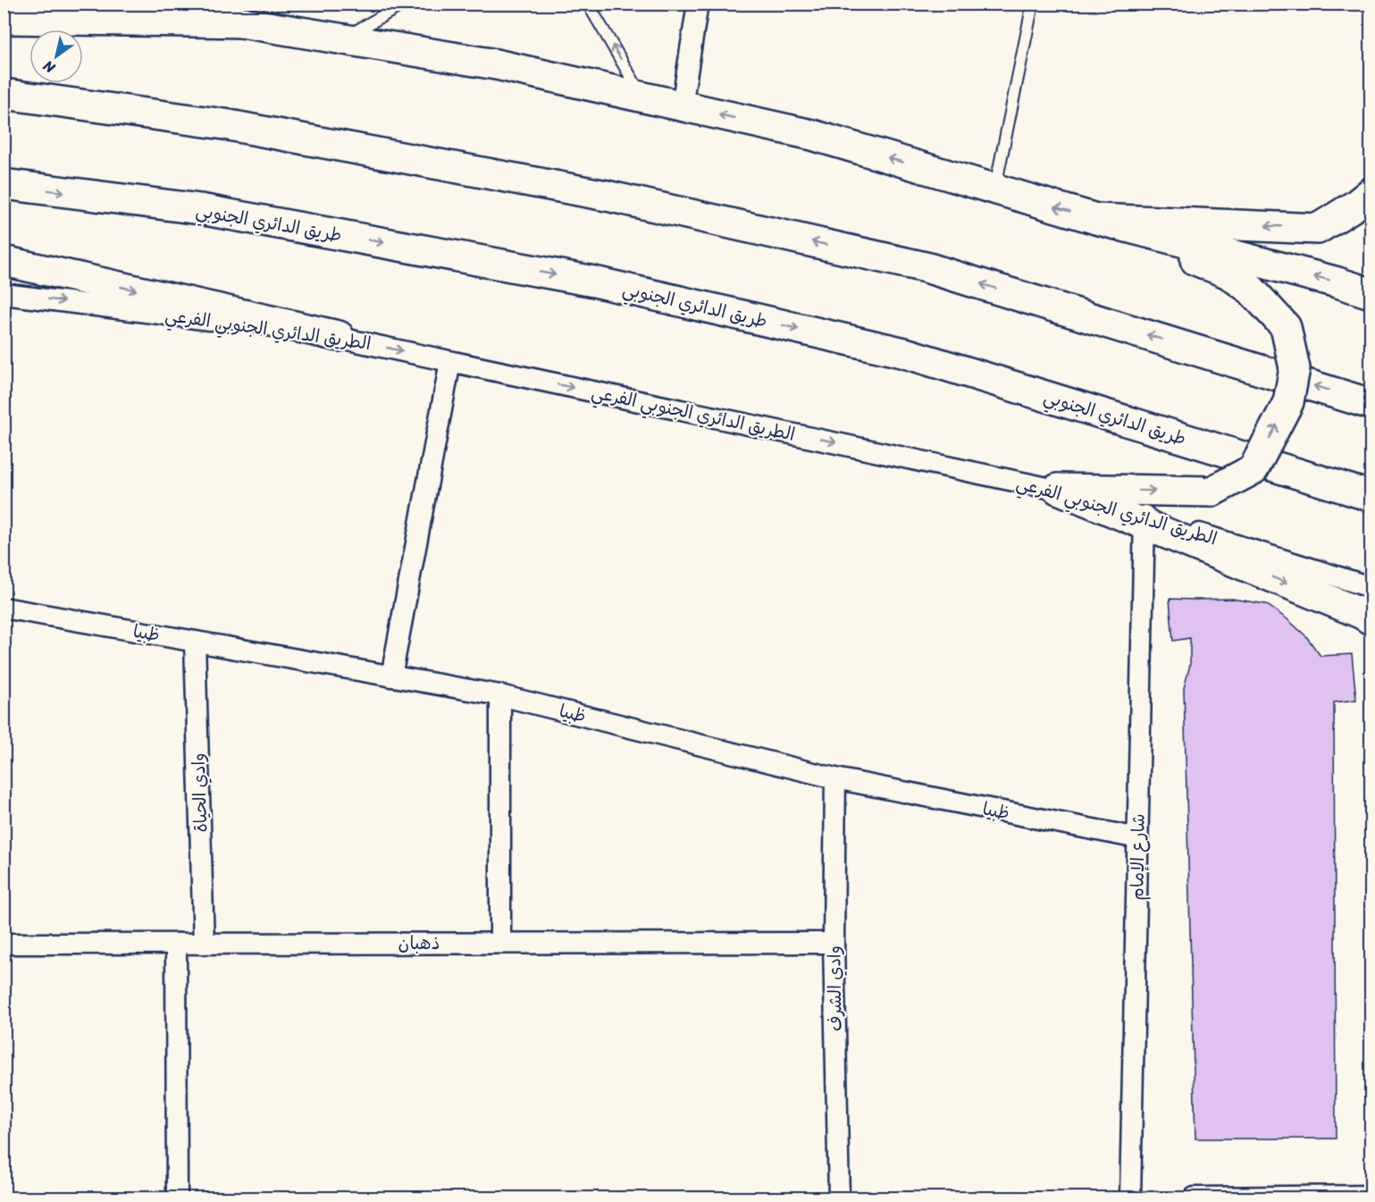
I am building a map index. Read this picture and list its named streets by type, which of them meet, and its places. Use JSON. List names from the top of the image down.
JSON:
{
  "streets": {
    "main road": ["طريق الدائري الجنوبي"],
    "street": [
      "الطريق الدائري الجنوبي الفرعي",
      "ظبيا",
      "وادي الحياة",
      "شارع الإمام",
      "ذهبان",
      "وادي الشرف"
    ]
  },
  "crossings": [
    ["الطريق الدائري الجنوبي الفرعي", "شارع الإمام"],
    ["ظبيا", "وادي الحياة"],
    ["ظبيا", "شارع الإمام"],
    ["ظبيا", "وادي الشرف"],
    ["وادي الحياة", "ذهبان"],
    ["ذهبان", "وادي الشرف"]
  ],
  "one_way": ["الطريق الدائري الجنوبي الفرعي"],
  "north": "bottom left"
}
